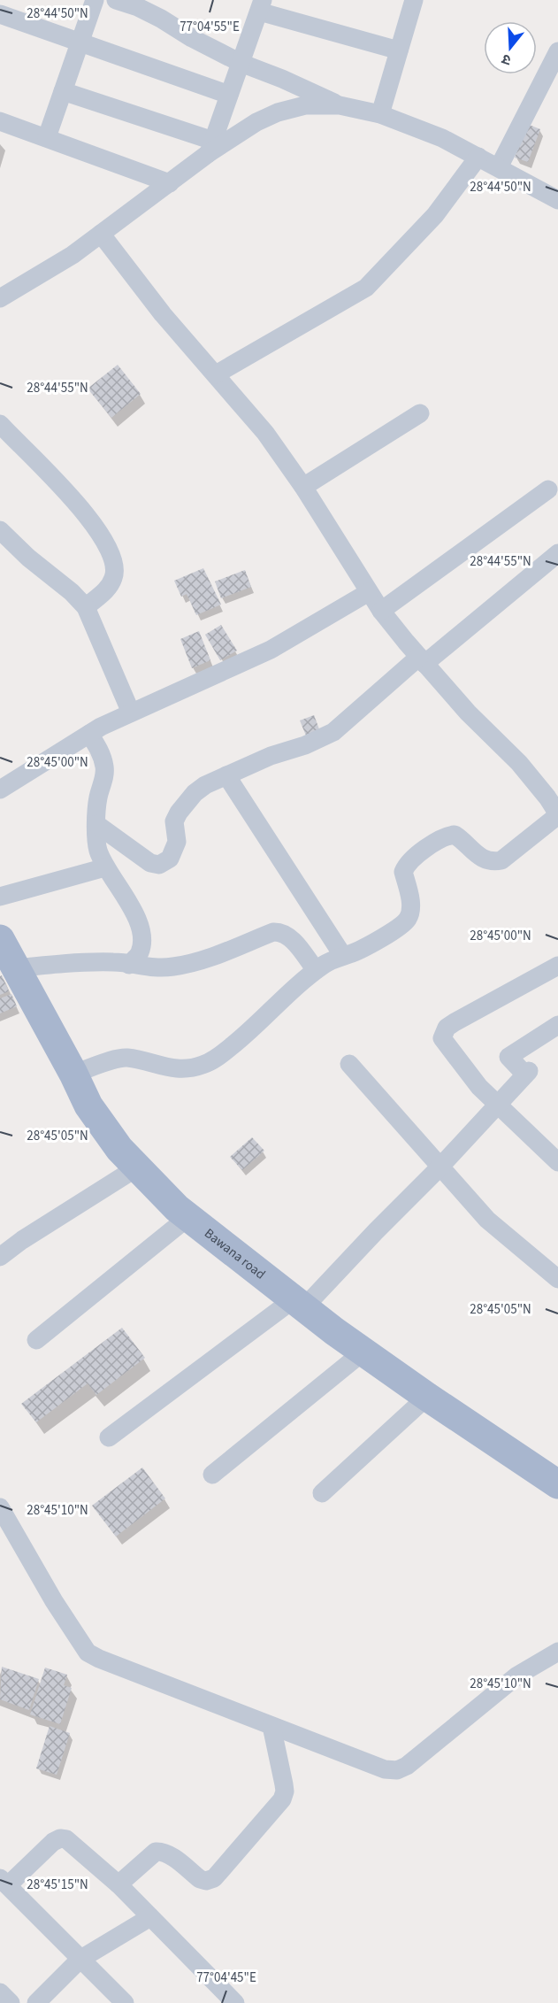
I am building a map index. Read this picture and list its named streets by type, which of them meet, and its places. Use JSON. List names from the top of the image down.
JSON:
{
  "streets": {
    "main road": ["Bawana road"]
  },
  "north": "bottom",
  "coordinates": [
    "28°44'50\"N",
    "77°04'55\"E",
    "28°44'55\"N",
    "28°45'00\"N",
    "28°45'05\"N",
    "28°45'10\"N",
    "28°45'15\"N",
    "77°04'45\"E"
  ]
}
